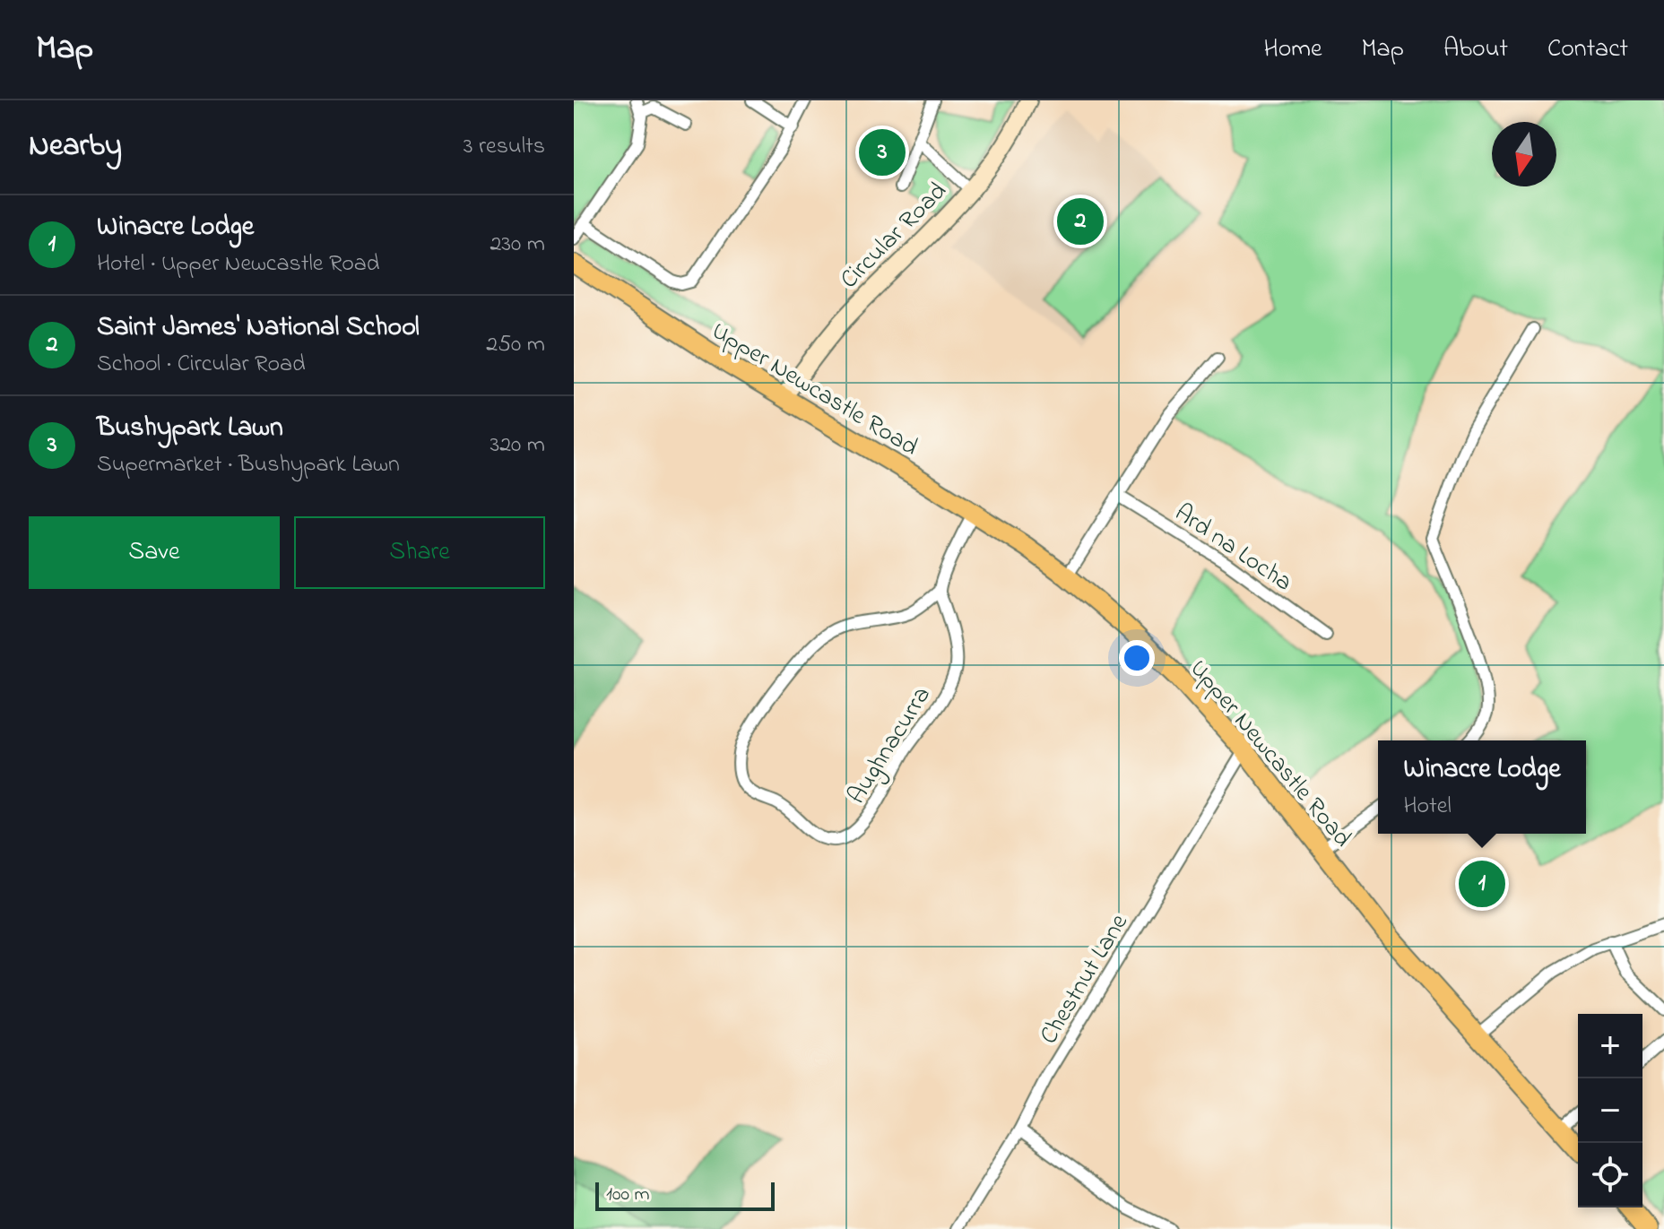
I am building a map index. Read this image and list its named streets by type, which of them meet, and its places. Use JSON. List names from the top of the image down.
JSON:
{
  "streets": {
    "main road": ["Upper Newcastle Road"],
    "street": [
      "Circular Road",
      "Ard na Locha",
      "Aughnacurra",
      "Chestnut Lane"
    ]
  },
  "crossings": [
    ["Circular Road", "Upper Newcastle Road"],
    ["Upper Newcastle Road", "Chestnut Lane"]
  ],
  "scale_bar": "100 m",
  "north": "bottom",
  "page": {
    "header": "Map",
    "nav": [
      "Home",
      "Map",
      "About",
      "Contact"
    ],
    "heading": ["Nearby", "3 results"],
    "pins": ["3", "2", "1"],
    "list": [
      {
        "mark": "1",
        "name": "Winacre Lodge",
        "note": "Hotel · Upper Newcastle Road",
        "value": "230 m"
      },
      {
        "mark": "2",
        "name": "Saint James' National School",
        "note": "School · Circular Road",
        "value": "250 m"
      },
      {
        "mark": "3",
        "name": "Bushypark Lawn",
        "note": "Supermarket · Bushypark Lawn",
        "value": "320 m"
      }
    ],
    "buttons": ["Save", "Share"],
    "popup": ["Winacre Lodge", "Hotel"],
    "map_buttons": ["+", "−"],
    "scale": "100 m"
  }
}
